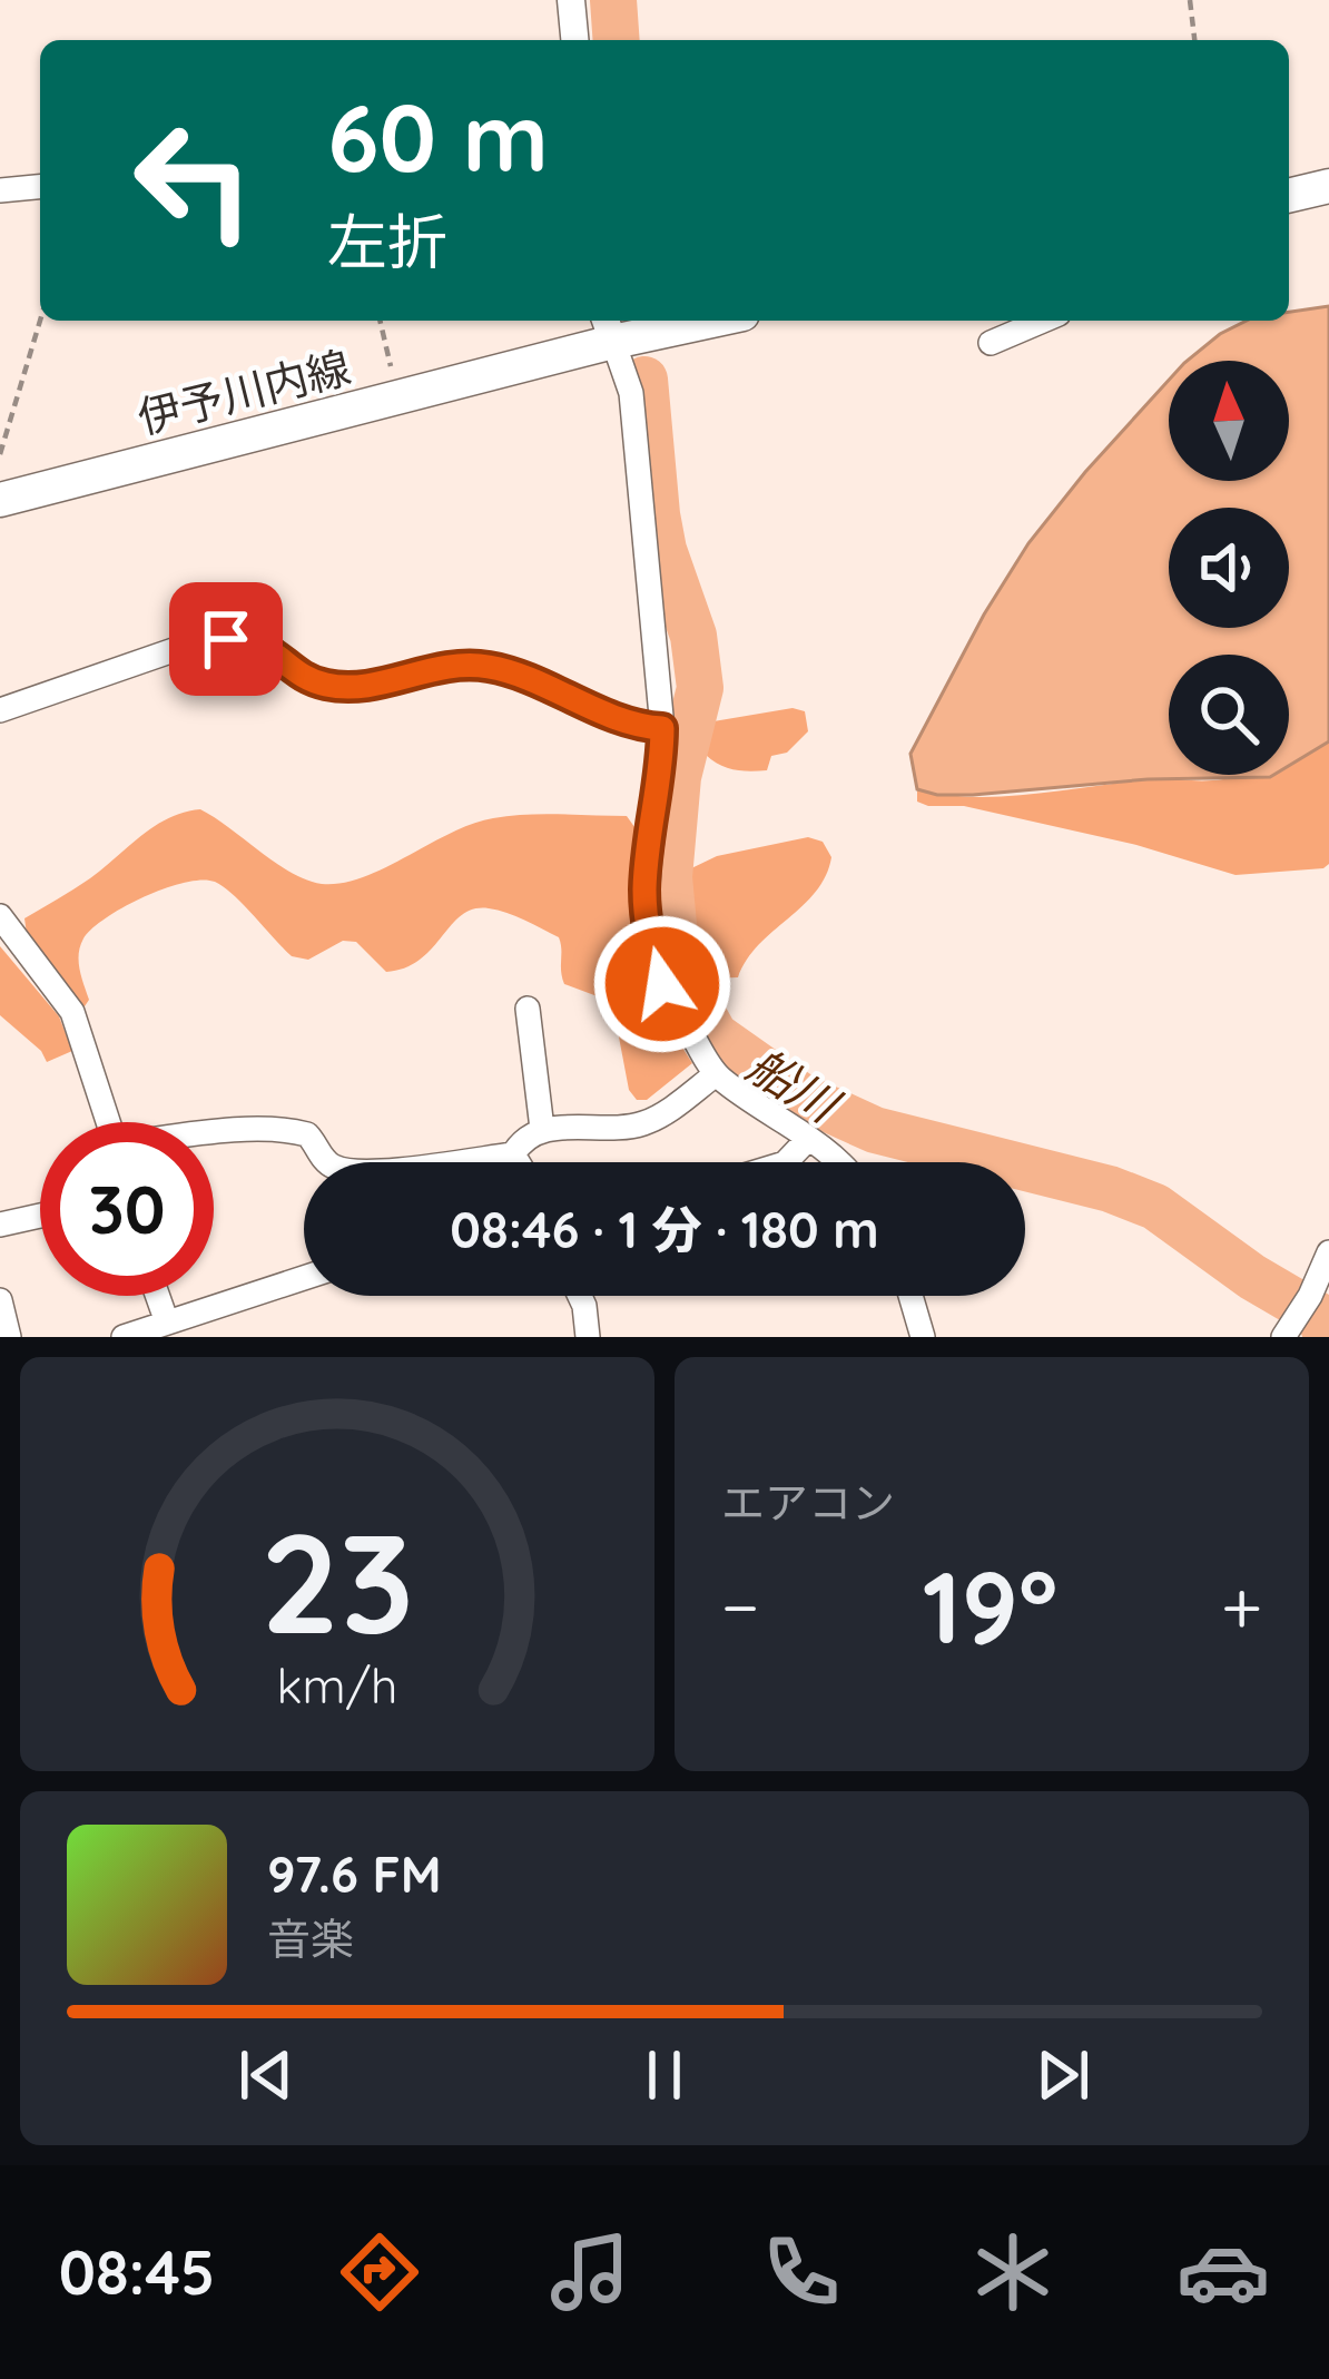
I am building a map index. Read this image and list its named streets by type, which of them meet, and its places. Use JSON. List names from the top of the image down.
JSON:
{
  "streets": {
    "main road": ["伊予川内線"]
  },
  "water": ["船川"],
  "north": "top",
  "page": {
    "turn": ["60 m", "左折"],
    "limit": "30",
    "trip": "08:46 · 1 分 · 180 m",
    "tile": "エアコン",
    "heat": ["−", "19°", "+"],
    "song": ["97.6 FM", "音楽"],
    "tabs": "08:45",
    "gauge": ["23", "km/h"]
  }
}
